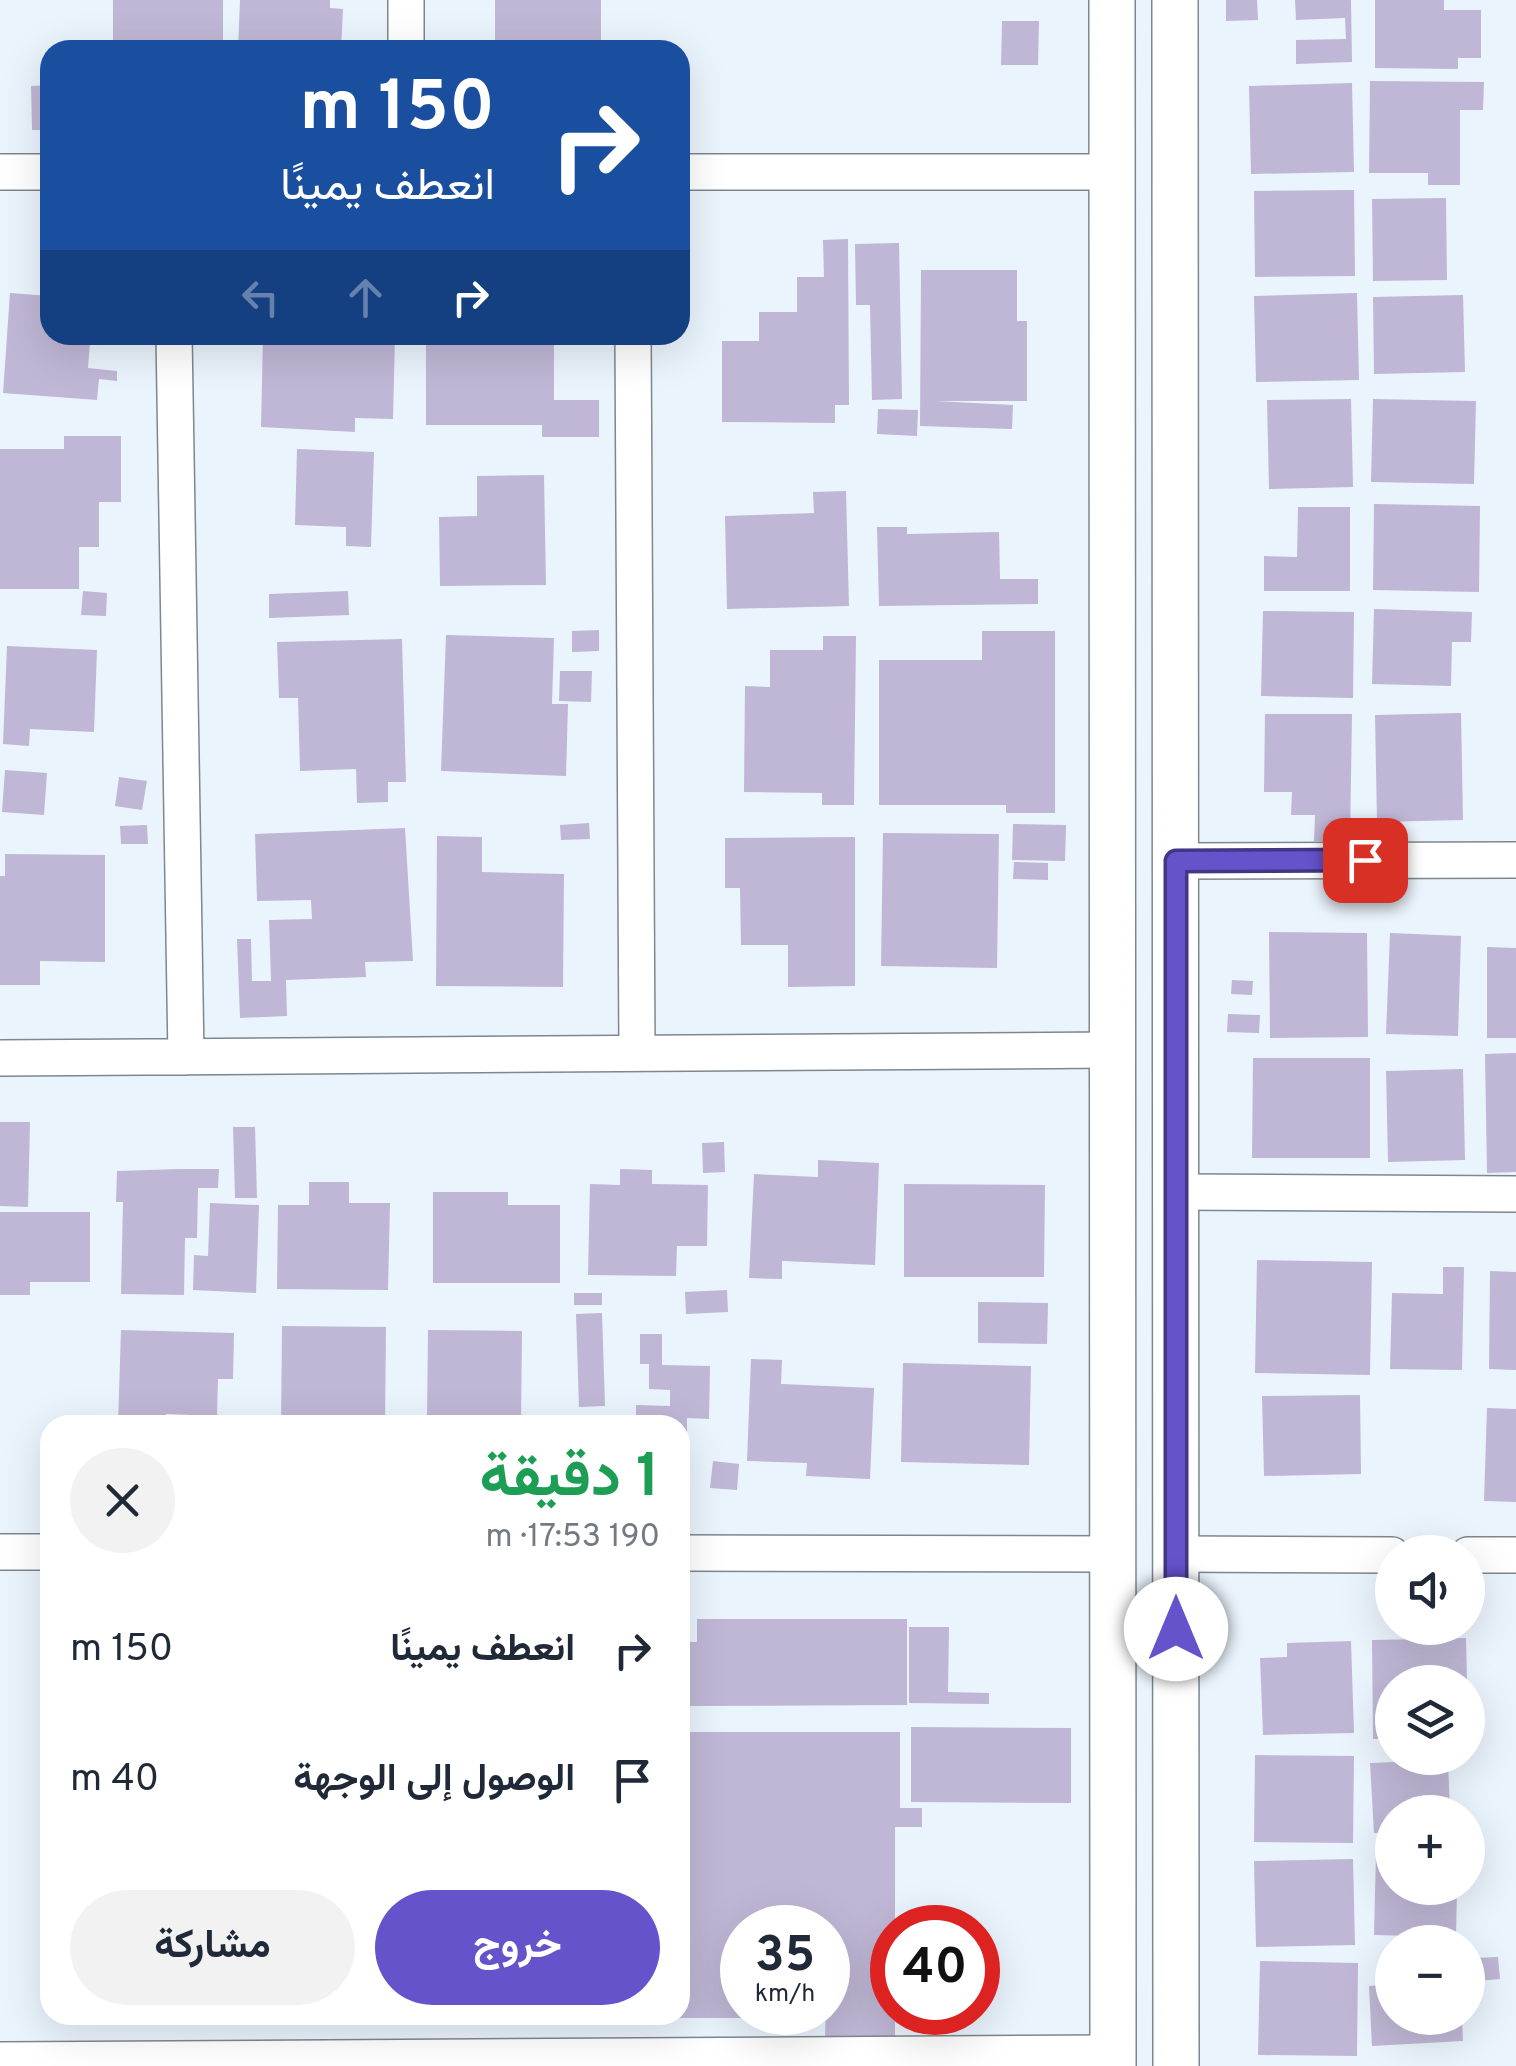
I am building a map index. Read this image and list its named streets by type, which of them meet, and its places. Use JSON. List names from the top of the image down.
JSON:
{
  "page": {
    "turn": ["150 m", "انعطف يمينًا"],
    "heading": ["1 دقيقة", "190 m · 17:53"],
    "map_buttons": ["+", "−"],
    "list": [
      {
        "name": "انعطف يمينًا",
        "value": "150 m"
      },
      {
        "name": "الوصول إلى الوجهة",
        "value": "40 m"
      }
    ],
    "buttons": ["خروج", "مشاركة"],
    "speed": "35 km/h",
    "limit": "40"
  }
}
